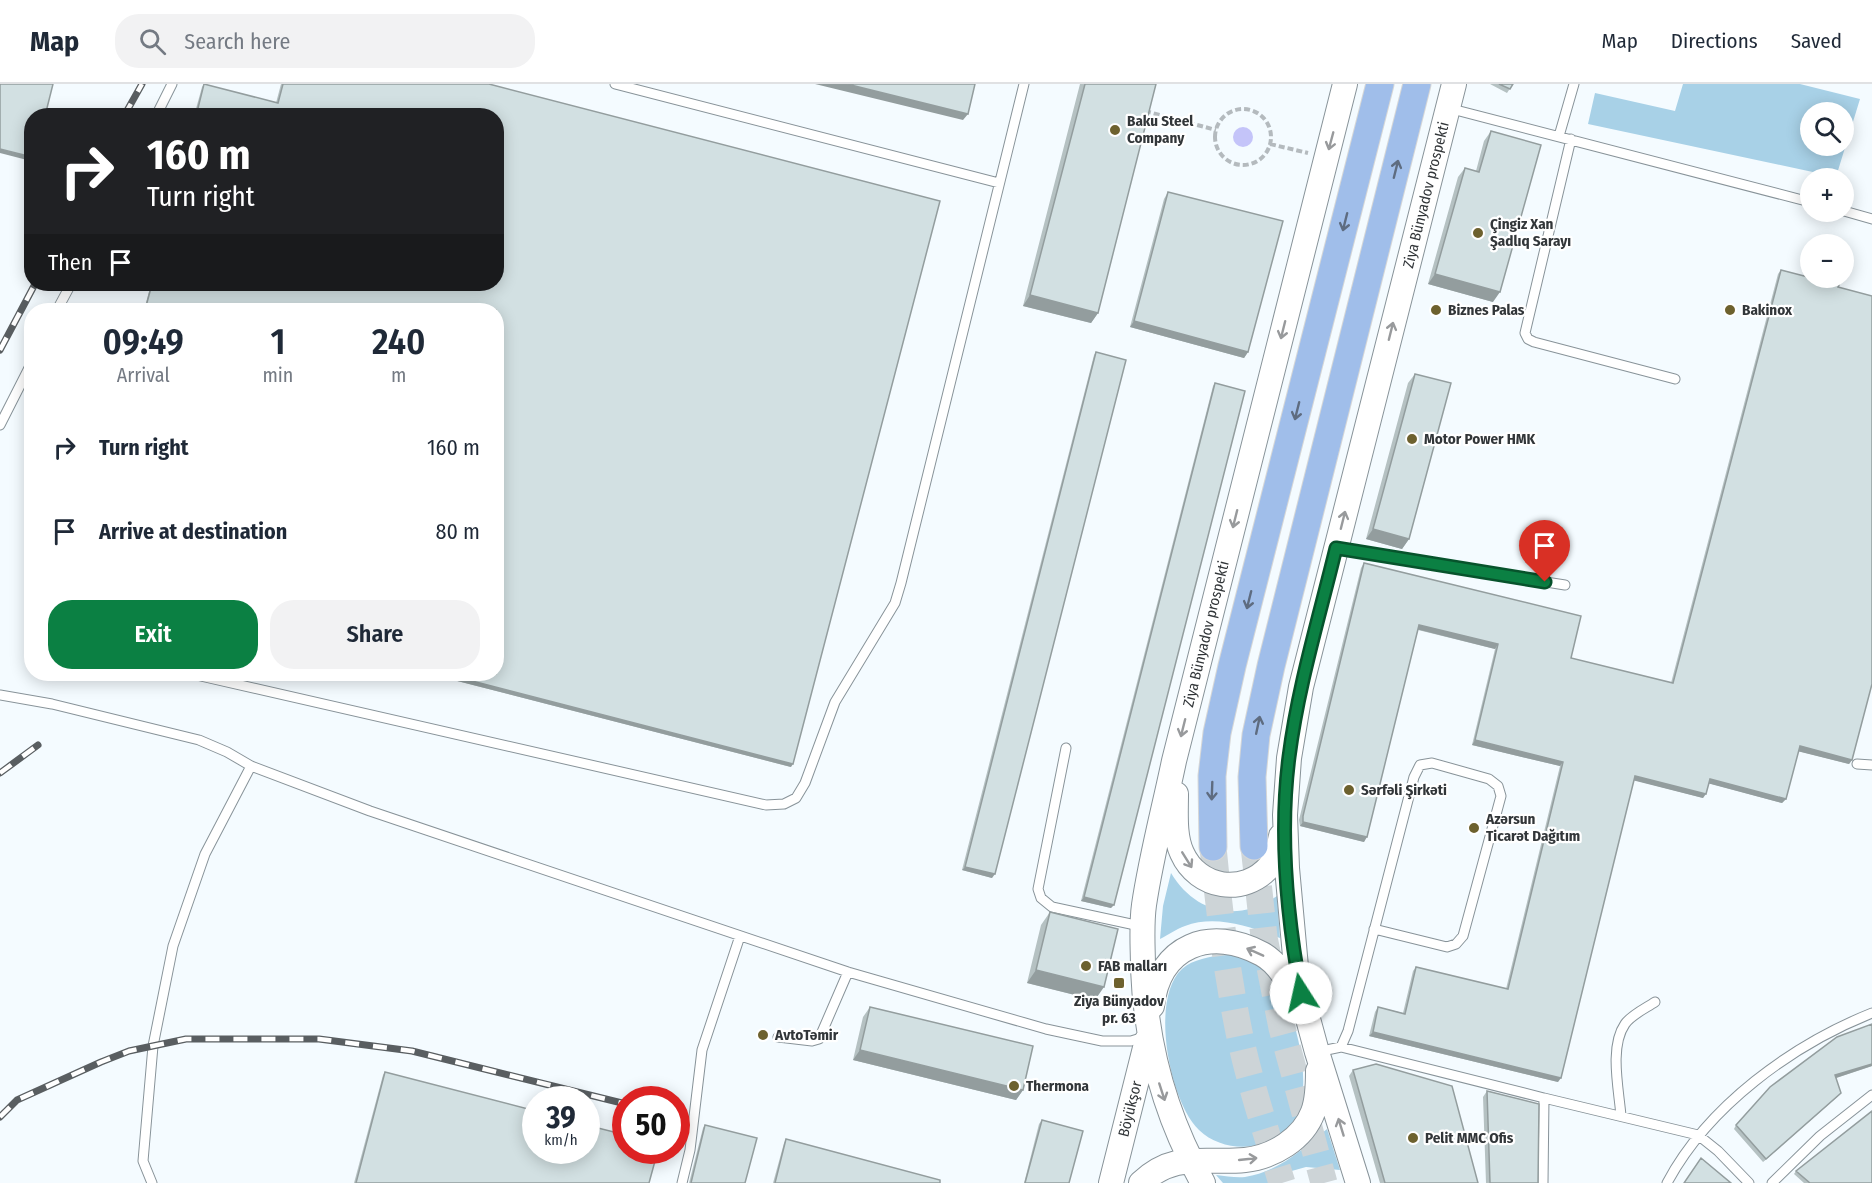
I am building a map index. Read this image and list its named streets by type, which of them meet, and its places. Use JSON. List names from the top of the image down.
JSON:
{
  "streets": {
    "main road": ["Ziya Bünyadov prospekti", "Böyükşor"]
  },
  "crossings": [
    ["Ziya Bünyadov prospekti", "Böyükşor"]
  ],
  "places": {
    "other": [
      "Baku Steel Company",
      "Çingiz Xan Şadlıq Sarayı",
      "Biznes Palas",
      "Bakinox",
      "Motor Power HMK",
      "Sərfəli Şirkəti",
      "Azərsun Ticarət Dağıtım",
      "FAB malları",
      "AvtoTəmir",
      "Thermona",
      "Pelit MMC Ofis"
    ],
    "transit": ["Ziya Bünyadov pr. 63"]
  },
  "page": {
    "header": "Map",
    "search": "Search here",
    "nav": ["Map", "Directions", "Saved"],
    "map_buttons": ["+", "−"],
    "turn": ["160 m", "Turn right"],
    "then": "Then",
    "eta": [
      "09:49",
      "Arrival",
      "1",
      "min",
      "240",
      "m"
    ],
    "list": [
      {
        "name": "Turn right",
        "value": "160 m"
      },
      {
        "name": "Arrive at destination",
        "value": "80 m"
      }
    ],
    "buttons": ["Exit", "Share"],
    "speed": "39 km/h",
    "limit": "50"
  }
}
